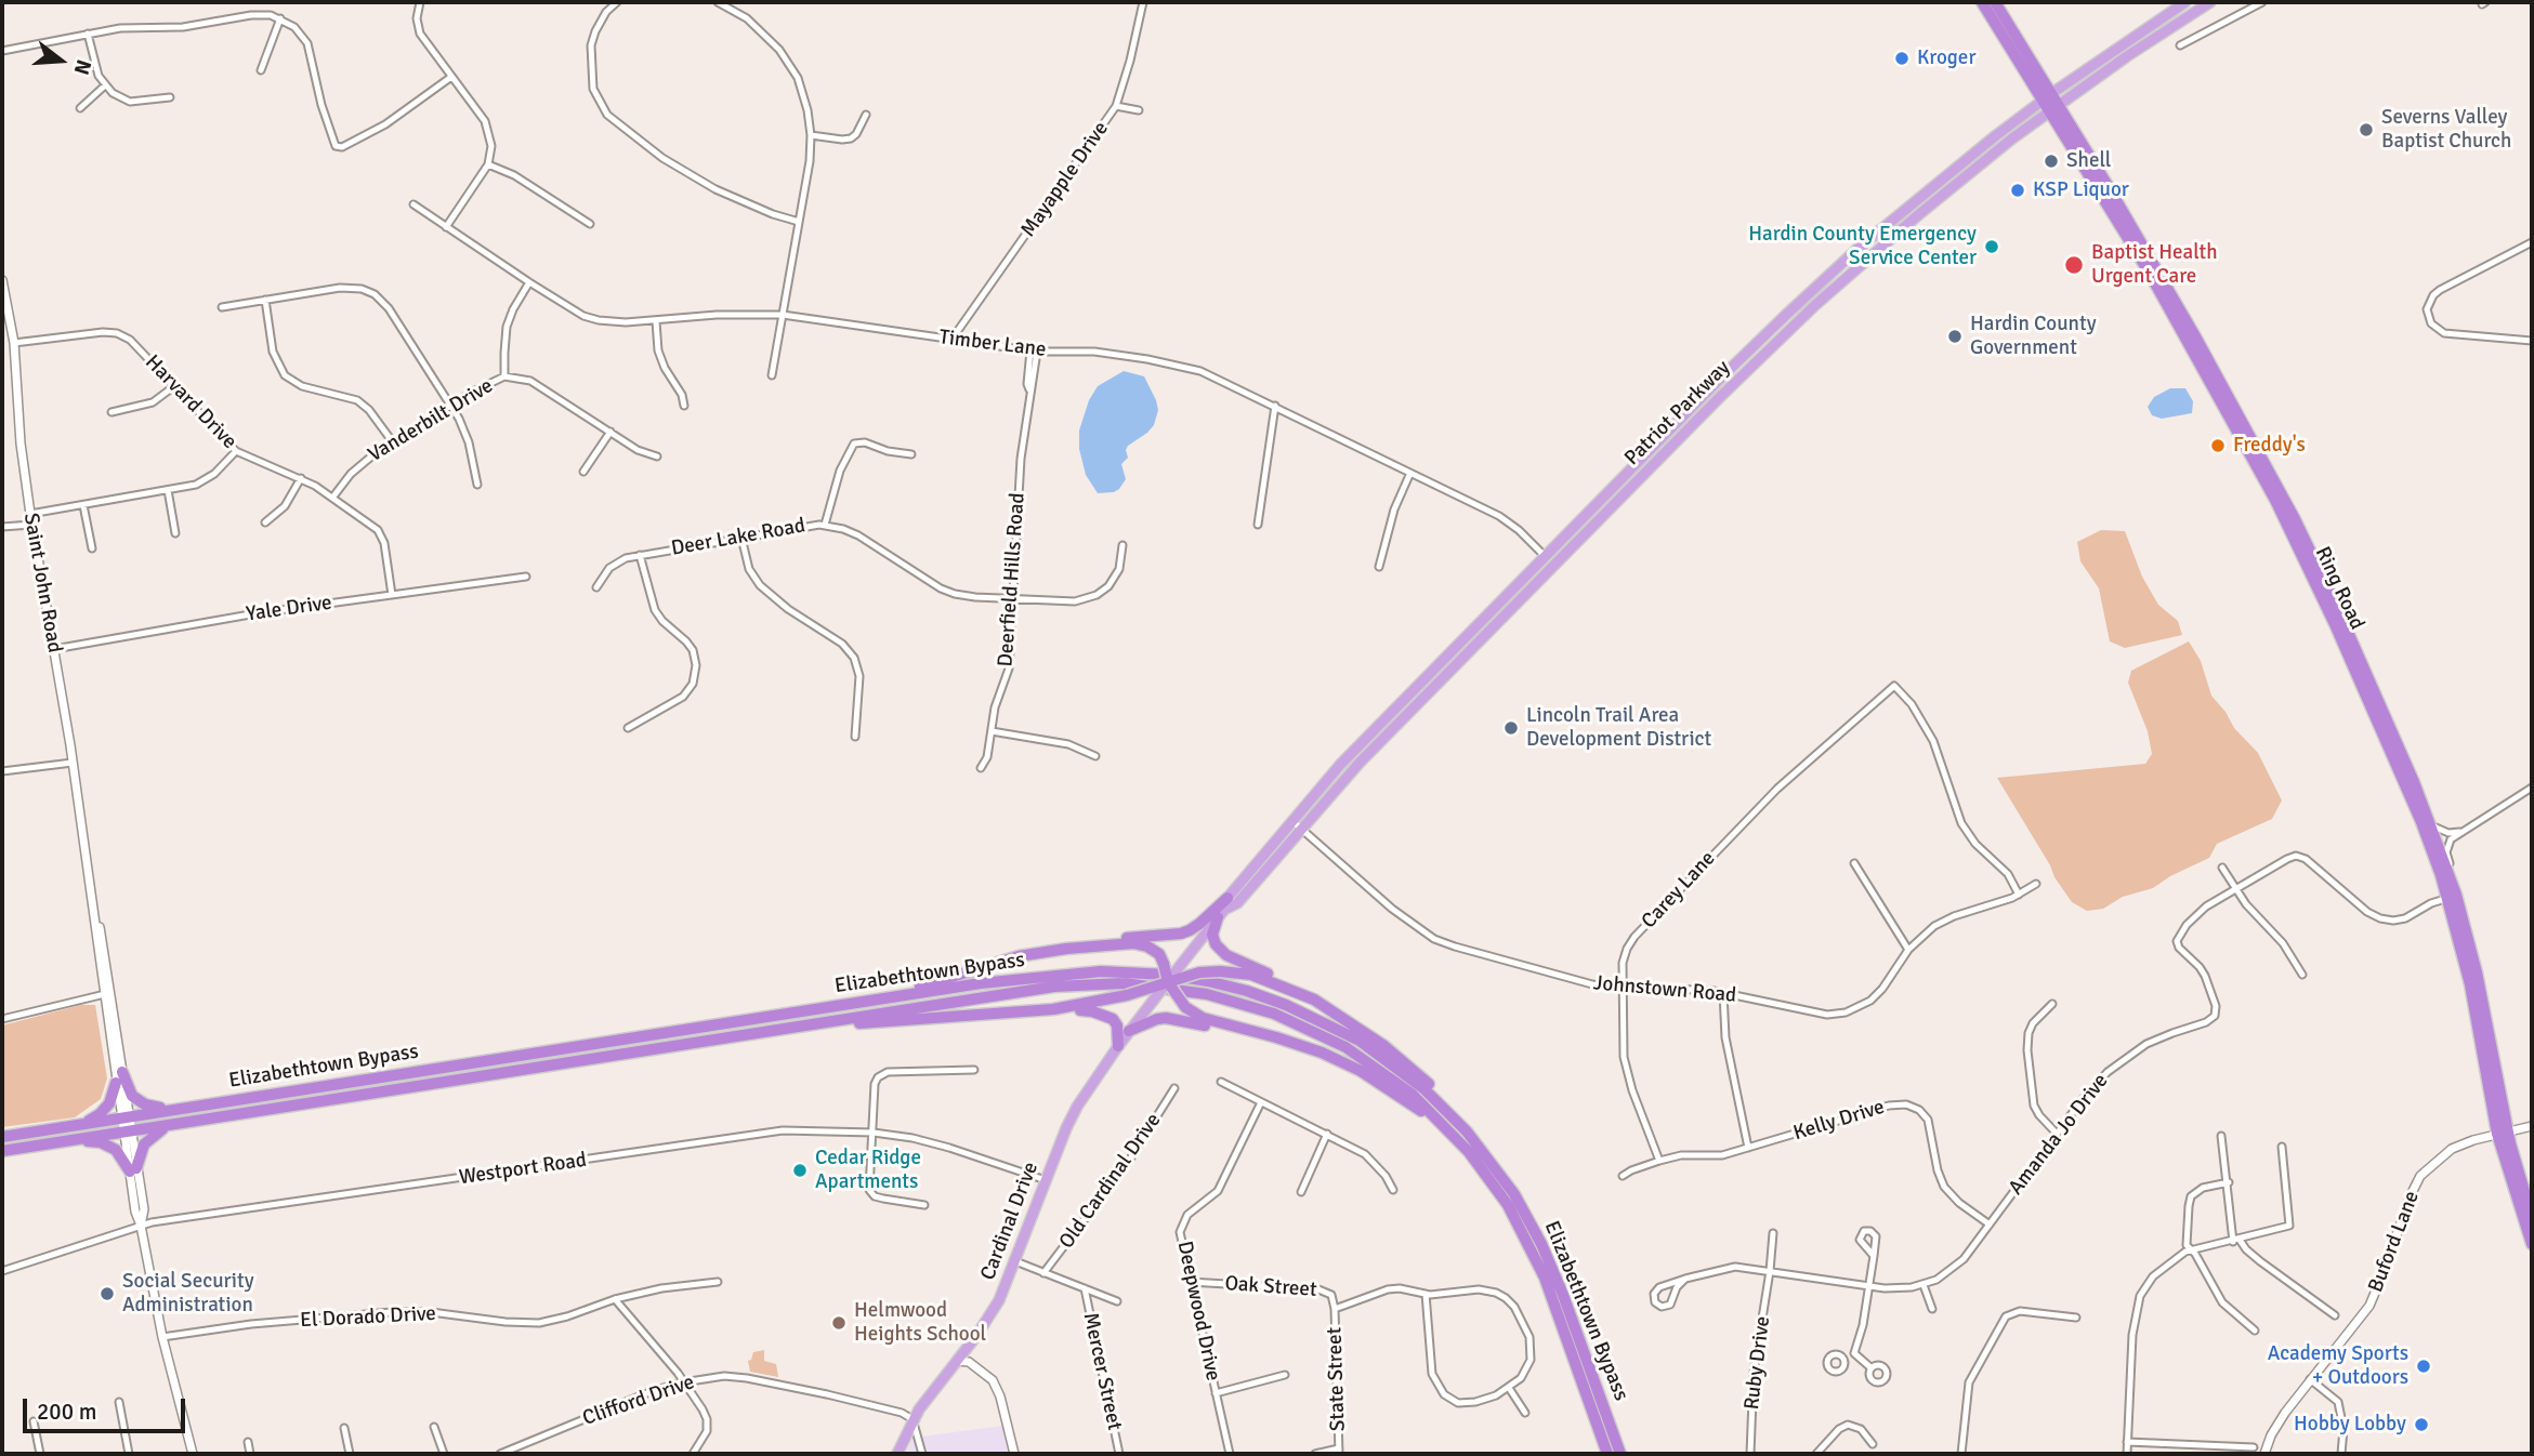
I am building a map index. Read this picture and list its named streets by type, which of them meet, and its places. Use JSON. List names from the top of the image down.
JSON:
{
  "streets": {
    "highway": ["Ring Road", "Elizabethtown Bypass"],
    "main road": ["Patriot Parkway", "Cardinal Drive"],
    "street": [
      "Mayapple Drive",
      "Timber Lane",
      "Harvard Drive",
      "Vanderbilt Drive",
      "Deer Lake Road",
      "Deerfield Hills Road",
      "Saint John Road",
      "Yale Drive",
      "Carey Lane",
      "Johnstown Road",
      "Kelly Drive",
      "Amanda Jo Drive",
      "Westport Road",
      "Old Cardinal Drive",
      "Buford Lane",
      "Oak Street",
      "Deepwood Drive",
      "El Dorado Drive",
      "Ruby Drive",
      "Mercer Street",
      "State Street",
      "Clifford Drive"
    ]
  },
  "crossings": [
    ["Mayapple Drive", "Timber Lane"],
    ["Timber Lane", "Patriot Parkway"],
    ["Timber Lane", "Deerfield Hills Road"],
    ["Harvard Drive", "Vanderbilt Drive"],
    ["Harvard Drive", "Saint John Road"],
    ["Harvard Drive", "Yale Drive"],
    ["Patriot Parkway", "Ring Road"],
    ["Patriot Parkway", "Johnstown Road"],
    ["Patriot Parkway", "Cardinal Drive"],
    ["Deer Lake Road", "Deerfield Hills Road"],
    ["Saint John Road", "Yale Drive"],
    ["Saint John Road", "Elizabethtown Bypass"],
    ["Saint John Road", "Westport Road"],
    ["Saint John Road", "El Dorado Drive"],
    ["Ring Road", "Amanda Jo Drive"],
    ["Ring Road", "Buford Lane"],
    ["Carey Lane", "Johnstown Road"],
    ["Carey Lane", "Kelly Drive"],
    ["Kelly Drive", "Amanda Jo Drive"],
    ["Amanda Jo Drive", "Ruby Drive"],
    ["Westport Road", "Cardinal Drive"],
    ["Cardinal Drive", "Clifford Drive"],
    ["Oak Street", "Deepwood Drive"],
    ["Oak Street", "State Street"]
  ],
  "places": [
    "Kroger",
    "Severns Valley Baptist Church",
    "Shell",
    "KSP Liquor",
    "Hardin County Emergency Service Center",
    "Baptist Health Urgent Care",
    "Hardin County Government",
    "Freddy's",
    "Lincoln Trail Area Development District",
    "Cedar Ridge Apartments",
    "Social Security Administration",
    "Helmwood Heights School",
    "Academy Sports + Outdoors",
    "Hobby Lobby"
  ],
  "scale_bar": "200 m",
  "north": "right"
}
